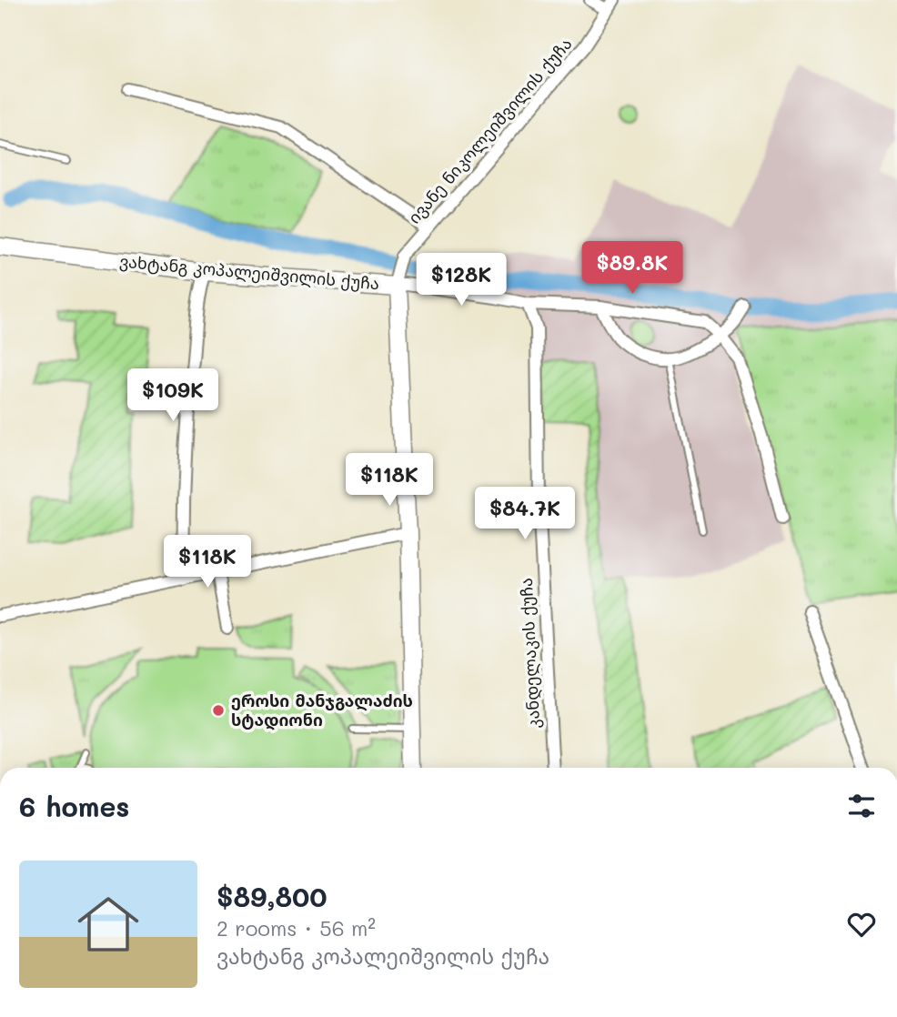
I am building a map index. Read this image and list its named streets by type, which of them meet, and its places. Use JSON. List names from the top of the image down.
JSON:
{
  "streets": {
    "street": ["ივანე ნიკოლეიშვილის ქუჩა", "ვახტანგ კოპალეიშვილის ქუჩა", "კანდელაკის ქუჩა"]
  },
  "crossings": [
    ["ივანე ნიკოლეიშვილის ქუჩა", "ვახტანგ კოპალეიშვილის ქუჩა"],
    ["ვახტანგ კოპალეიშვილის ქუჩა", "კანდელაკის ქუჩა"]
  ],
  "places": ["ეროსი მანჯგალაძის სტადიონი"],
  "page": {
    "price": [
      "$89.8K",
      "$128K",
      "$109K",
      "$118K",
      "$84.7K",
      "$118K"
    ],
    "heading": "6 homes",
    "list": [
      {
        "name": "$89,800",
        "note": "2 rooms · 56 m² · ვახტანგ კოპალეიშვილის ქუჩა"
      }
    ]
  }
}
